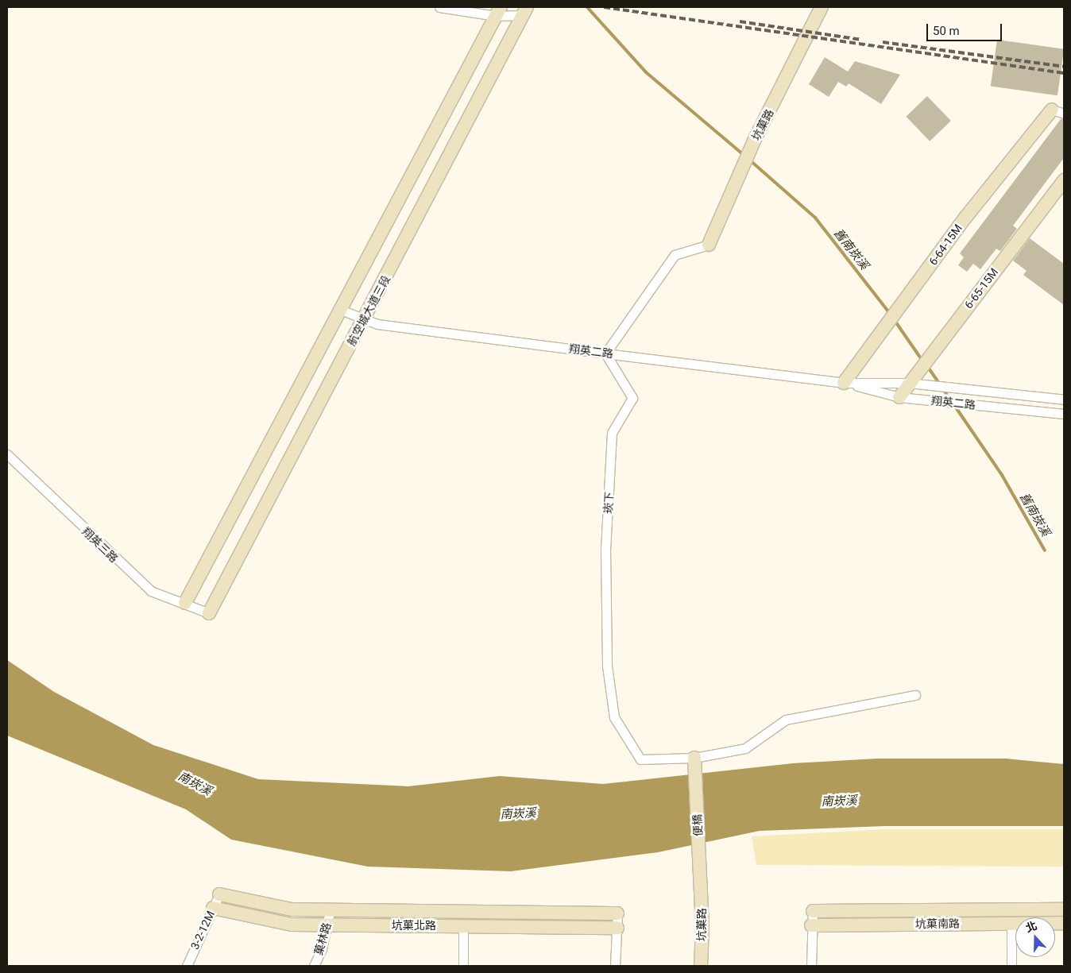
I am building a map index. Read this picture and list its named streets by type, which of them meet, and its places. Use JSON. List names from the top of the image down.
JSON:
{
  "streets": {
    "street": [
      "坑菓路",
      "6-64-15M",
      "6-65-15M",
      "航空城大道三段",
      "翔英二路",
      "崁下",
      "翔英三路",
      "便橋",
      "坑菓南路",
      "坑菓北路",
      "3-2-12M",
      "菓林路"
    ]
  },
  "crossings": [
    ["坑菓路", "便橋"],
    ["6-64-15M", "翔英二路"],
    ["6-65-15M", "翔英二路"],
    ["航空城大道三段", "翔英二路"],
    ["航空城大道三段", "翔英三路"],
    ["翔英二路", "崁下"],
    ["崁下", "便橋"],
    ["坑菓北路", "3-2-12M"],
    ["坑菓北路", "菓林路"]
  ],
  "water": ["舊南崁溪", "南崁溪"],
  "scale_bar": "50 m",
  "north": "top"
}
